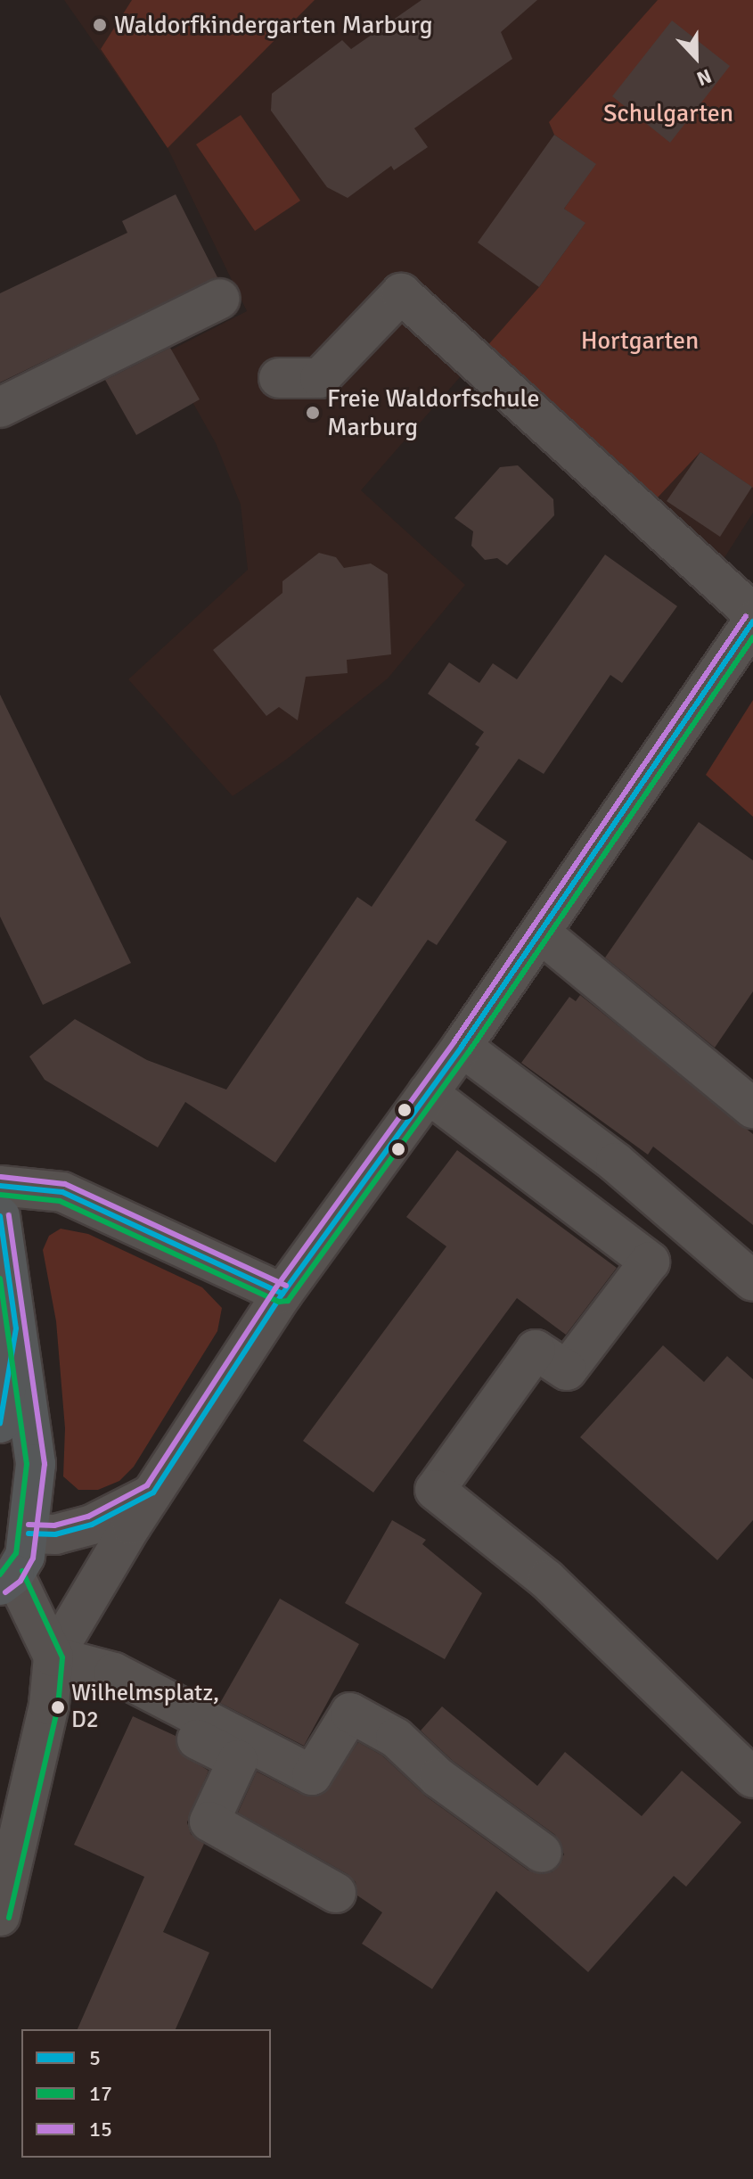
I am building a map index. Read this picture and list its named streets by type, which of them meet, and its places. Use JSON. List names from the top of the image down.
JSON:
{
  "parks": ["Schulgarten", "Hortgarten"],
  "places": ["Waldorfkindergarten Marburg", "Freie Waldorfschule Marburg", "Wilhelmsplatz, D2"],
  "lines": ["transit line 15", "transit line 5", "transit line 17"],
  "legend": ["5", "17", "15"],
  "north": "bottom"
}
